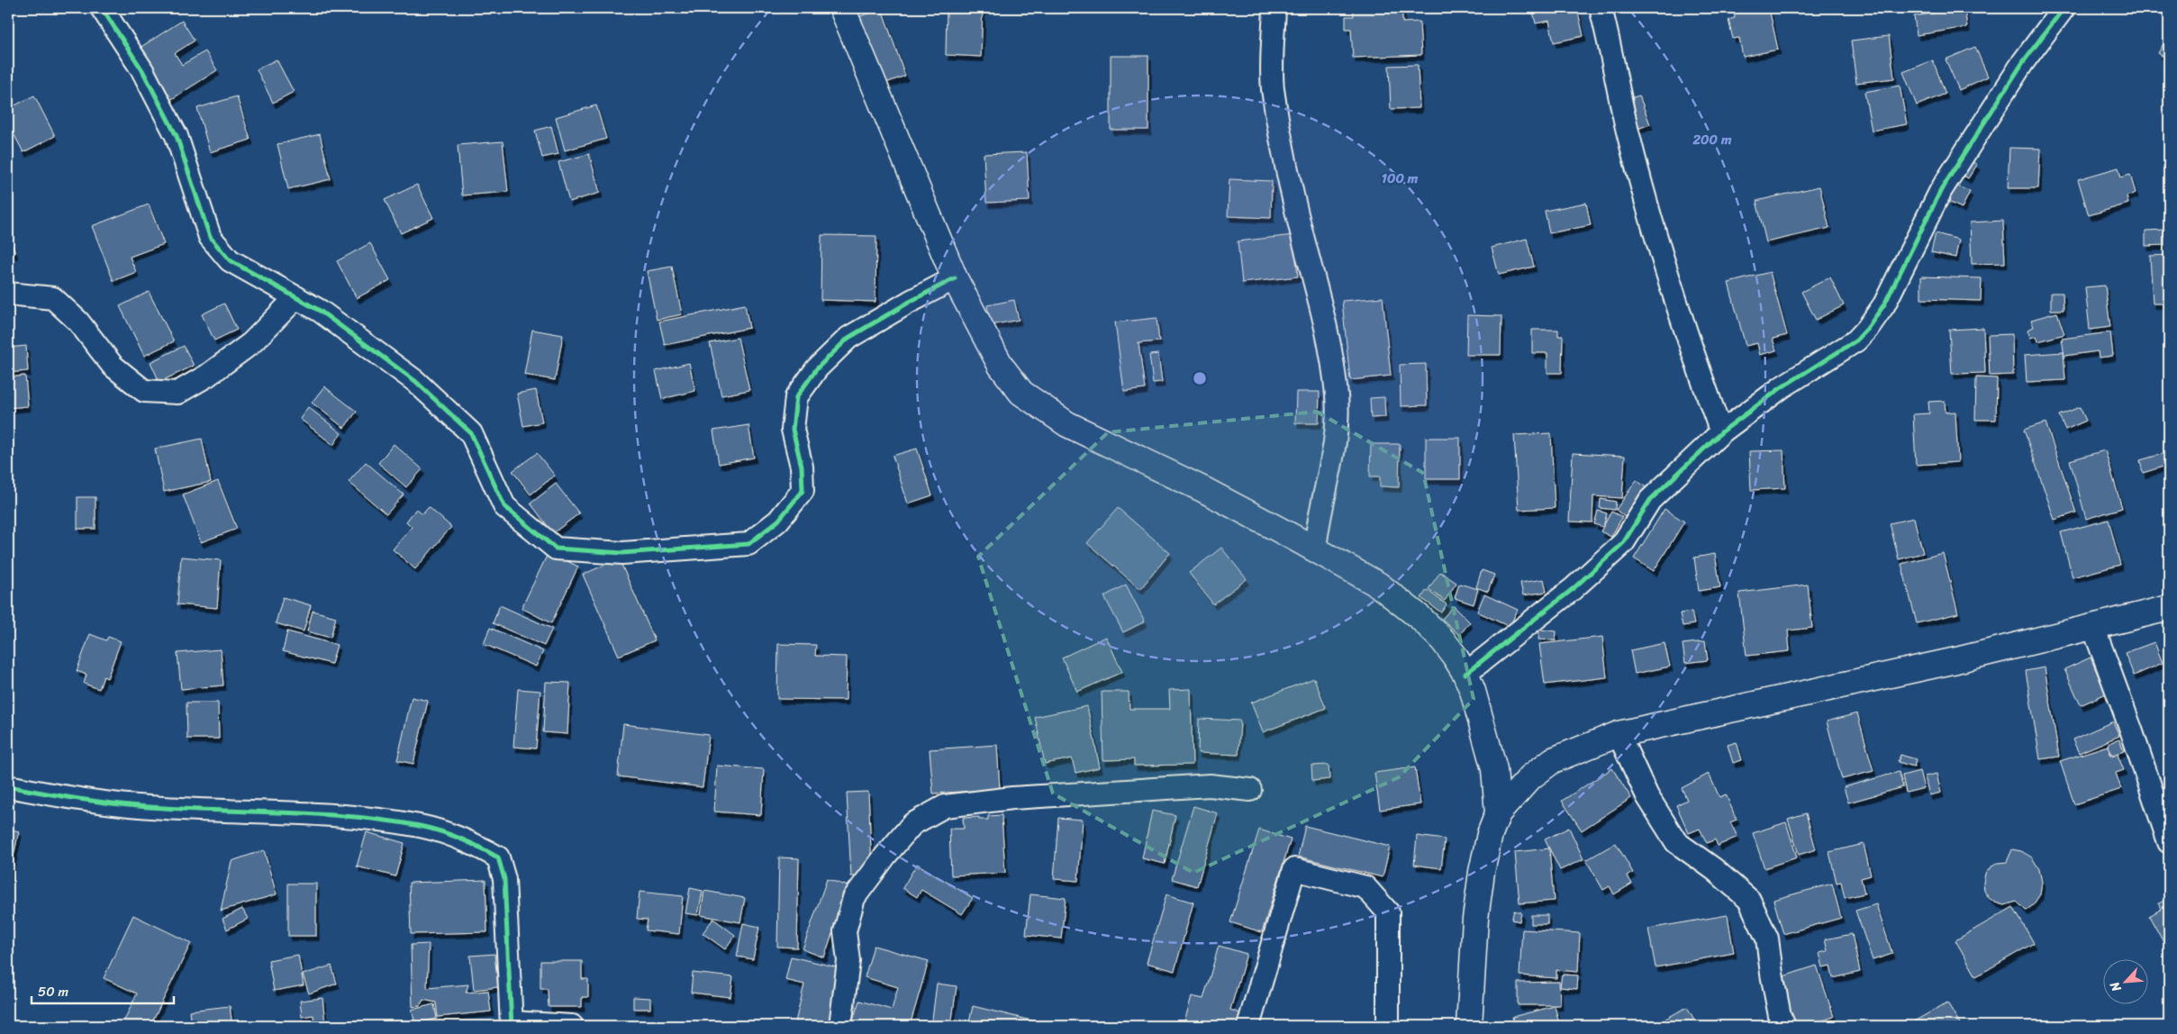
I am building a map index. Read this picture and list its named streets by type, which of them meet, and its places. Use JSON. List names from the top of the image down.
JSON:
{
  "scale_bar": "50 m",
  "north": "bottom left",
  "rings": ["200 m", "100 m"]
}
